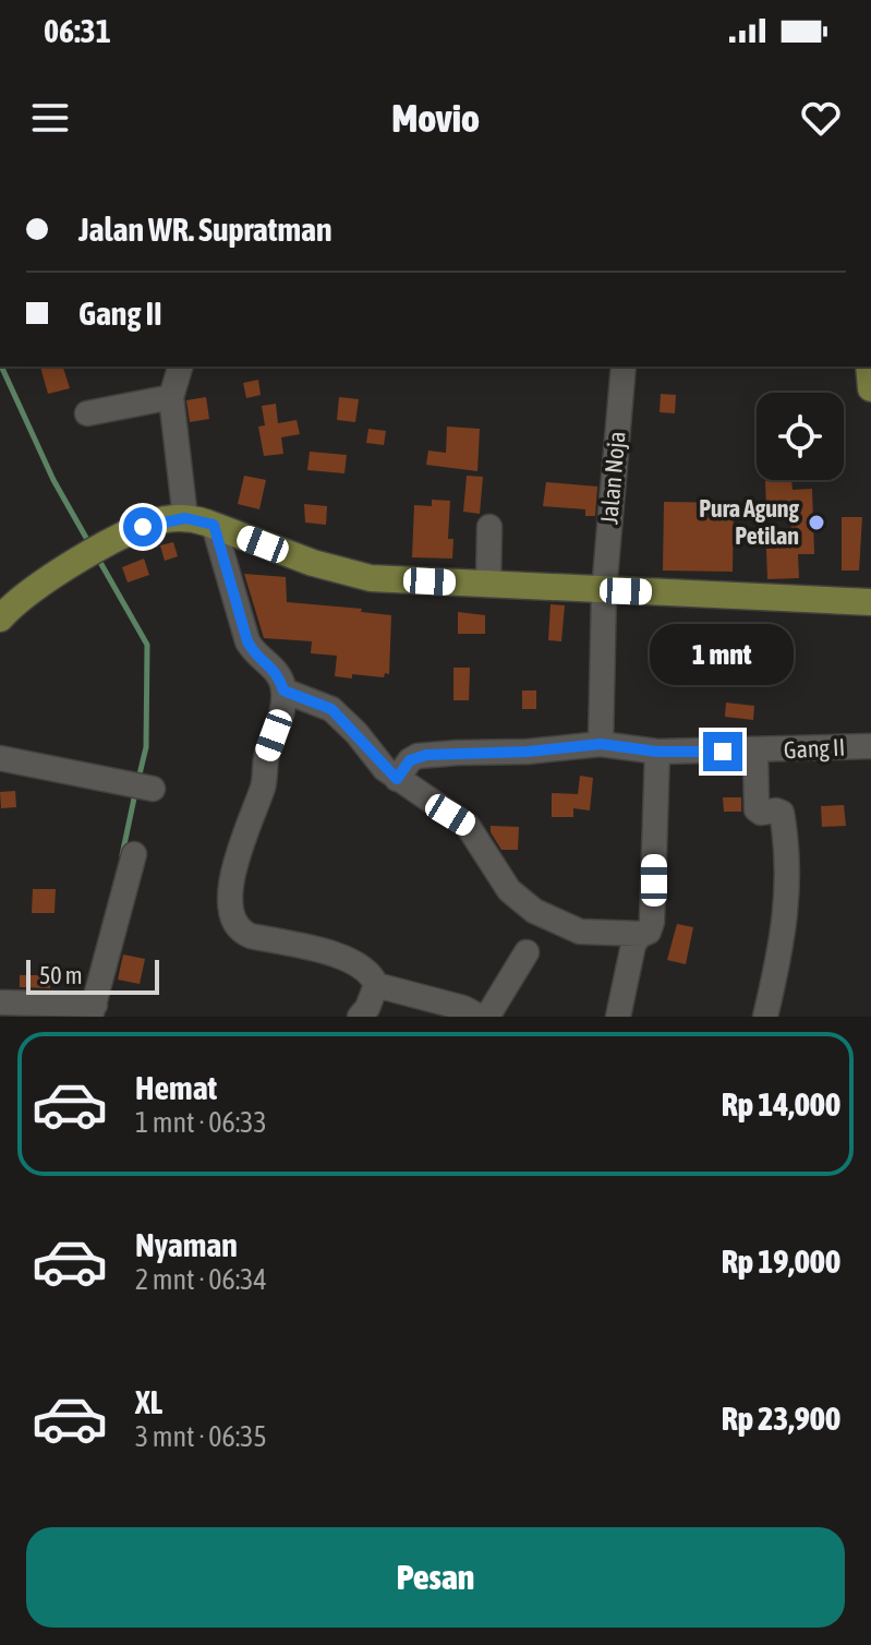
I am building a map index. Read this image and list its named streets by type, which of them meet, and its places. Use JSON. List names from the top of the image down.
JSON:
{
  "streets": {
    "street": ["Jalan Noja", "Gang II"]
  },
  "crossings": [
    ["Jalan Noja", "Gang II"]
  ],
  "places": ["Pura Agung Petilan"],
  "scale_bar": "50 m",
  "page": {
    "status": "06:31",
    "header": "Movio",
    "banner": ["Jalan WR. Supratman", "Gang II"],
    "bubble": "1 mnt",
    "scale": "50 m",
    "list": [
      {
        "name": "Hemat",
        "note": "1 mnt · 06:33",
        "value": "Rp 14,000"
      },
      {
        "name": "Nyaman",
        "note": "2 mnt · 06:34",
        "value": "Rp 19,000"
      },
      {
        "name": "XL",
        "note": "3 mnt · 06:35",
        "value": "Rp 23,900"
      }
    ],
    "buttons": "Pesan"
  }
}
